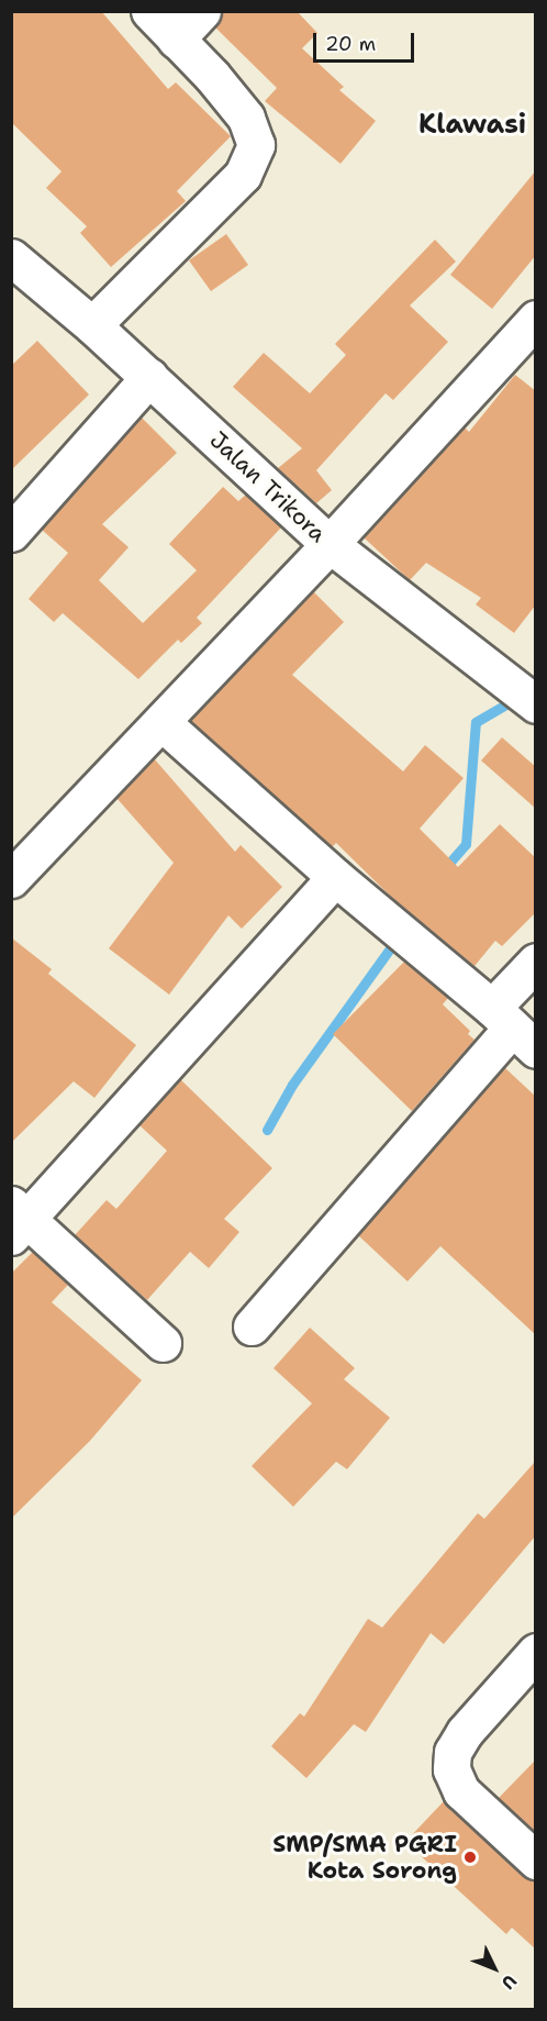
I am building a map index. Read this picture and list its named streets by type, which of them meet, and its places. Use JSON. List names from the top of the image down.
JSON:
{
  "streets": {
    "street": ["Jalan Trikora"]
  },
  "districts": ["Klawasi"],
  "places": ["SMP/SMA PGRI Kota Sorong"],
  "scale_bar": "20 m",
  "north": "bottom right"
}
